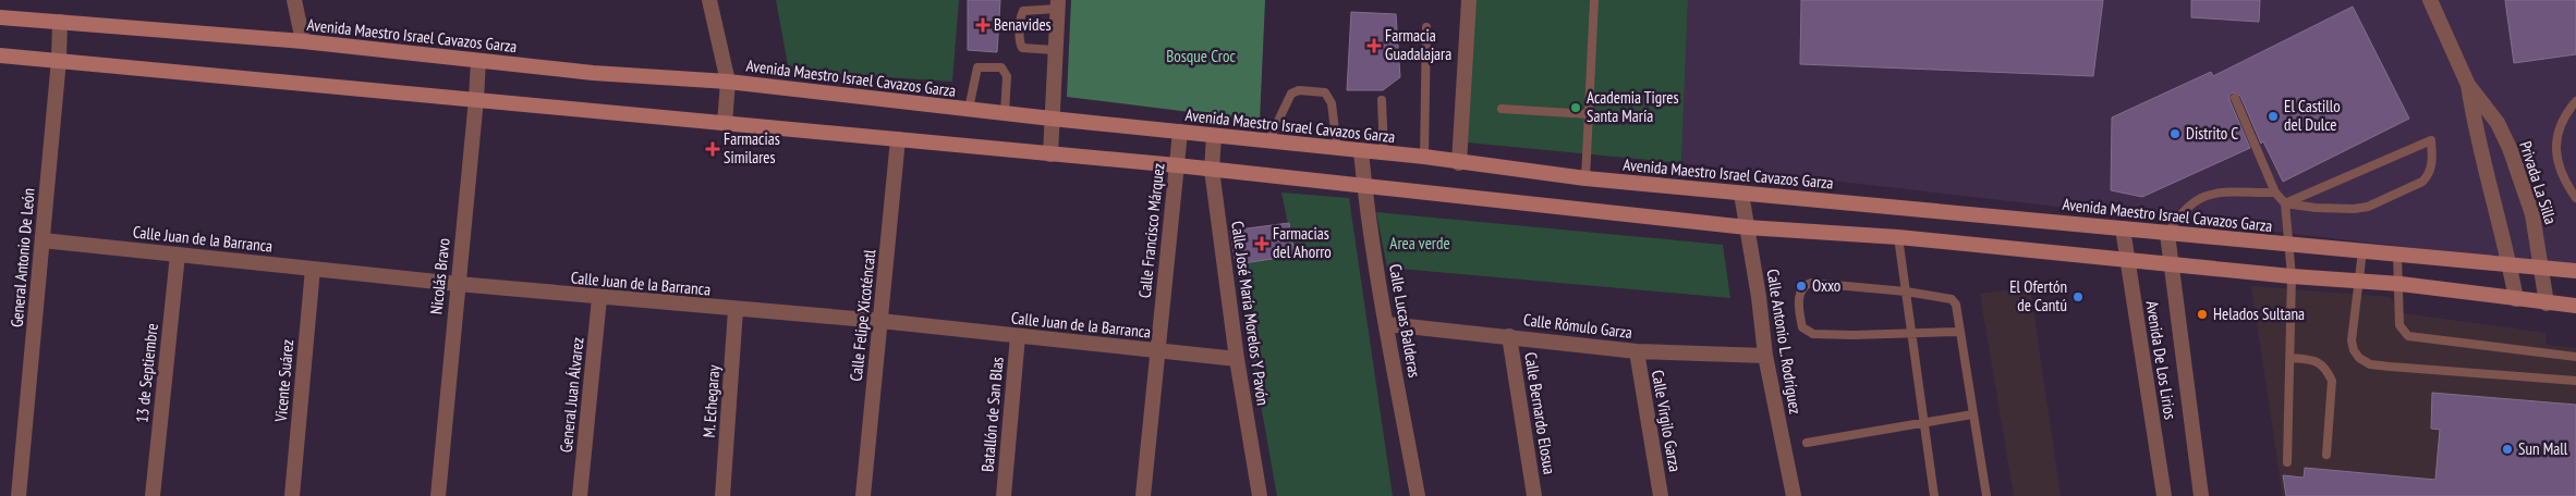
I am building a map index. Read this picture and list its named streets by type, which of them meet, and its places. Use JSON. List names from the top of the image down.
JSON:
{
  "streets": {
    "main road": ["Avenida Maestro Israel Cavazos Garza"],
    "street": [
      "Privada La Silla",
      "Calle Francisco Márquez",
      "Calle Juan de la Barranca",
      "General Antonio De León",
      "Nicolás Bravo",
      "Calle José María Morelos Y Pavón",
      "Calle Felipe Xicoténcatl",
      "Calle Lucas Balderas",
      "Calle Rómulo Garza",
      "Calle Antonio L. Rodríguez",
      "Avenida De Los Lirios",
      "13 de Septiembre",
      "Vicente Suárez",
      "General Juan Álvarez",
      "M. Echegaray",
      "Calle Bernardo Elosua",
      "Batallón de San Blas",
      "Calle Virgilo Garza"
    ]
  },
  "crossings": [
    ["Avenida Maestro Israel Cavazos Garza", "Privada La Silla"],
    ["Avenida Maestro Israel Cavazos Garza", "Calle Francisco Márquez"],
    ["Avenida Maestro Israel Cavazos Garza", "General Antonio De León"],
    ["Avenida Maestro Israel Cavazos Garza", "Nicolás Bravo"],
    ["Avenida Maestro Israel Cavazos Garza", "Calle José María Morelos Y Pavón"],
    ["Avenida Maestro Israel Cavazos Garza", "Calle Lucas Balderas"],
    ["Avenida Maestro Israel Cavazos Garza", "Calle Antonio L. Rodríguez"],
    ["Avenida Maestro Israel Cavazos Garza", "Avenida De Los Lirios"],
    ["Calle Francisco Márquez", "Calle Juan de la Barranca"],
    ["Calle Juan de la Barranca", "General Antonio De León"],
    ["Calle Juan de la Barranca", "Nicolás Bravo"],
    ["Calle Juan de la Barranca", "Calle José María Morelos Y Pavón"],
    ["Calle Juan de la Barranca", "Calle Felipe Xicoténcatl"],
    ["Calle Juan de la Barranca", "13 de Septiembre"],
    ["Calle Juan de la Barranca", "Vicente Suárez"],
    ["Calle Juan de la Barranca", "General Juan Álvarez"],
    ["Calle Juan de la Barranca", "M. Echegaray"],
    ["Calle Juan de la Barranca", "Batallón de San Blas"],
    ["Calle Lucas Balderas", "Calle Rómulo Garza"],
    ["Calle Rómulo Garza", "Calle Antonio L. Rodríguez"],
    ["Calle Rómulo Garza", "Calle Bernardo Elosua"],
    ["Calle Rómulo Garza", "Calle Virgilo Garza"]
  ],
  "parks": ["Bosque Croc", "Area verde"],
  "places": {
    "health": [
      "Benavides",
      "Farmacia Guadalajara",
      "Farmacias Similares",
      "Farmacias del Ahorro"
    ],
    "other": [
      "Academia Tigres Santa María",
      "El Castillo del Dulce",
      "Distrito C",
      "Oxxo",
      "El Ofertón de Cantú",
      "Helados Sultana",
      "Sun Mall"
    ]
  }
}
